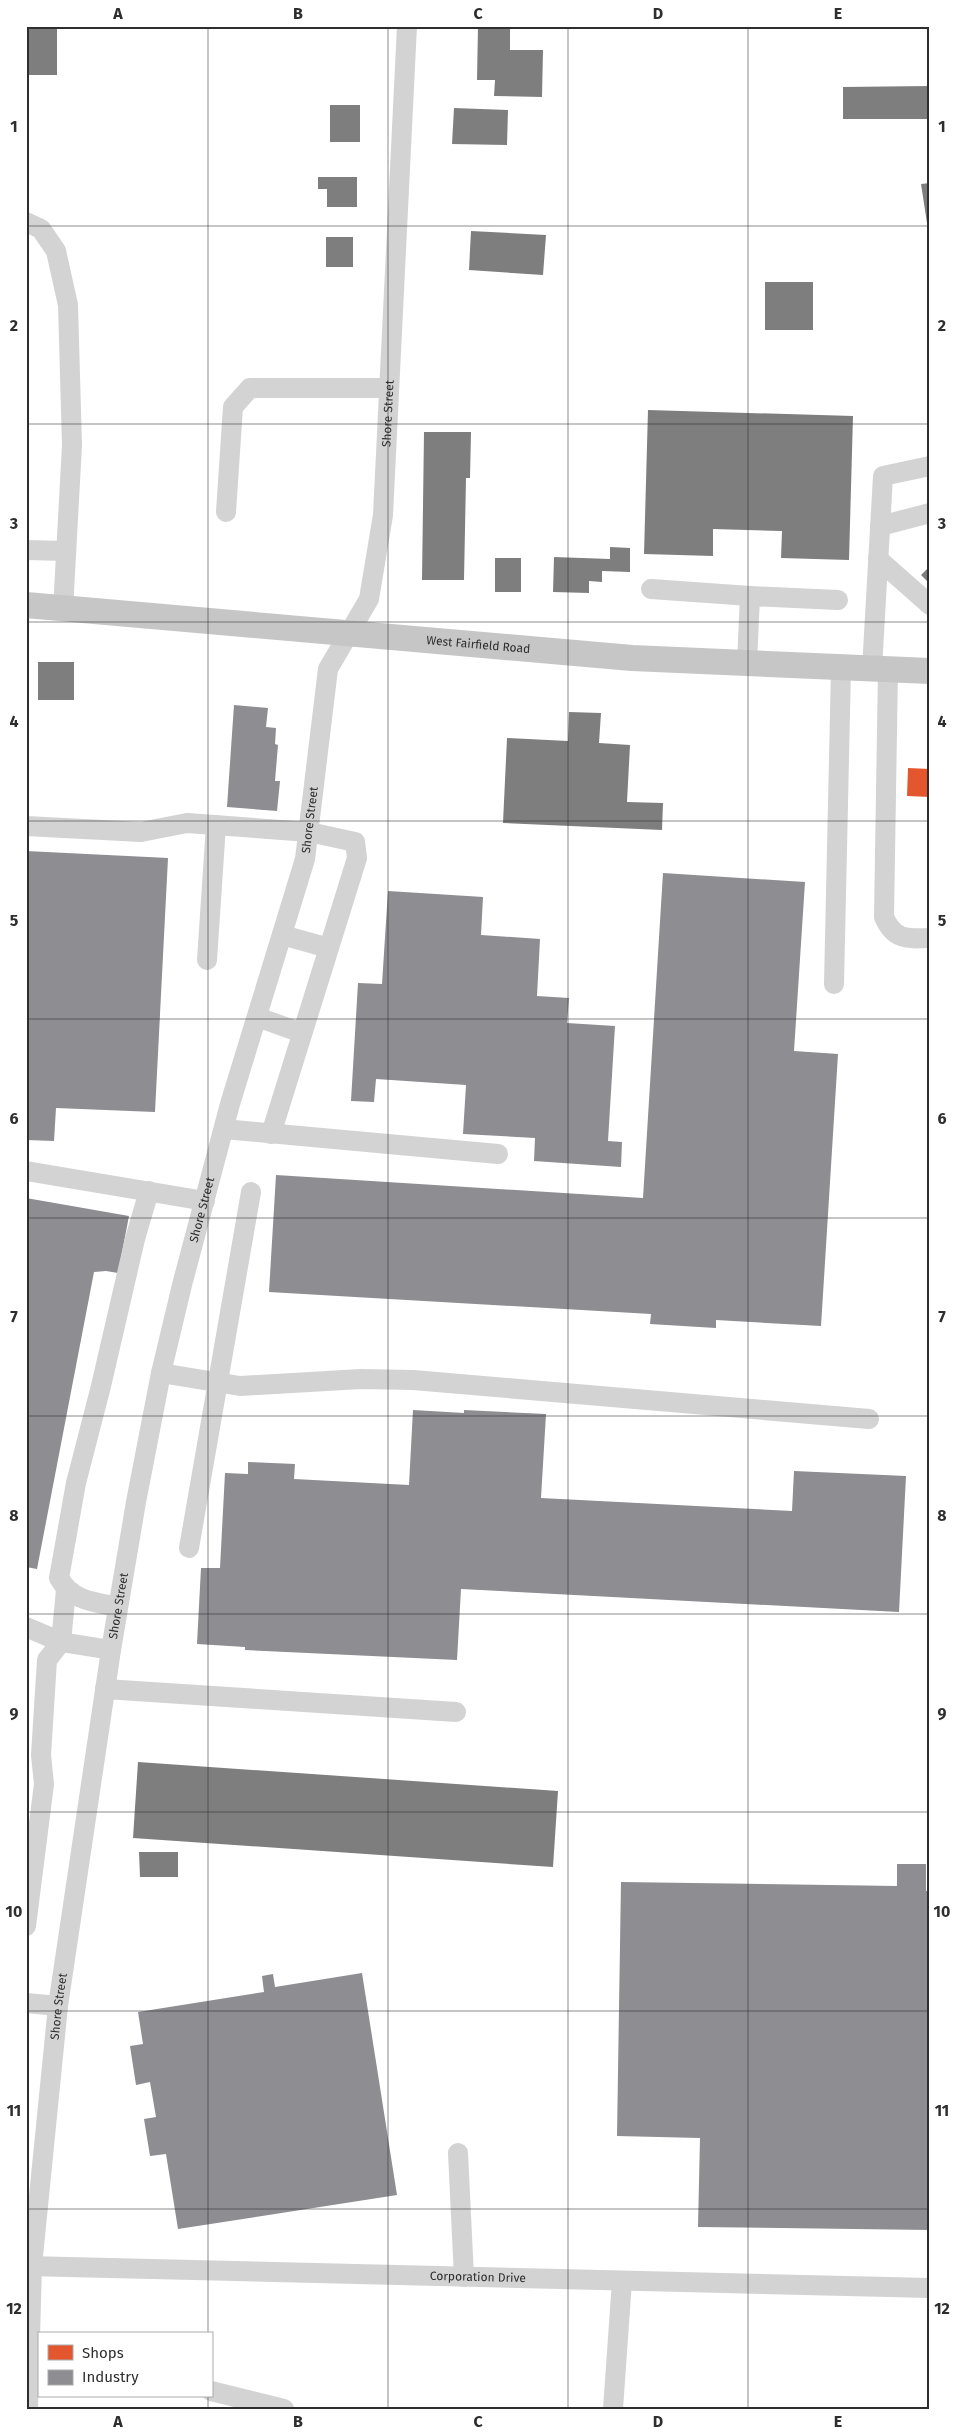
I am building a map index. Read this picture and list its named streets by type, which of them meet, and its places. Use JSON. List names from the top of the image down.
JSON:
{
  "streets": {
    "main road": ["West Fairfield Road"],
    "street": ["Shore Street", "Corporation Drive"]
  },
  "crossings": [
    ["Shore Street", "West Fairfield Road"],
    ["Shore Street", "Corporation Drive"]
  ],
  "legend": ["Shops", "Industry"],
  "grid": {
    "columns": [
      "A",
      "B",
      "C",
      "D",
      "E"
    ],
    "rows": [
      "1",
      "2",
      "3",
      "4",
      "5",
      "6",
      "7",
      "8",
      "9",
      "10",
      "11",
      "12"
    ]
  }
}
